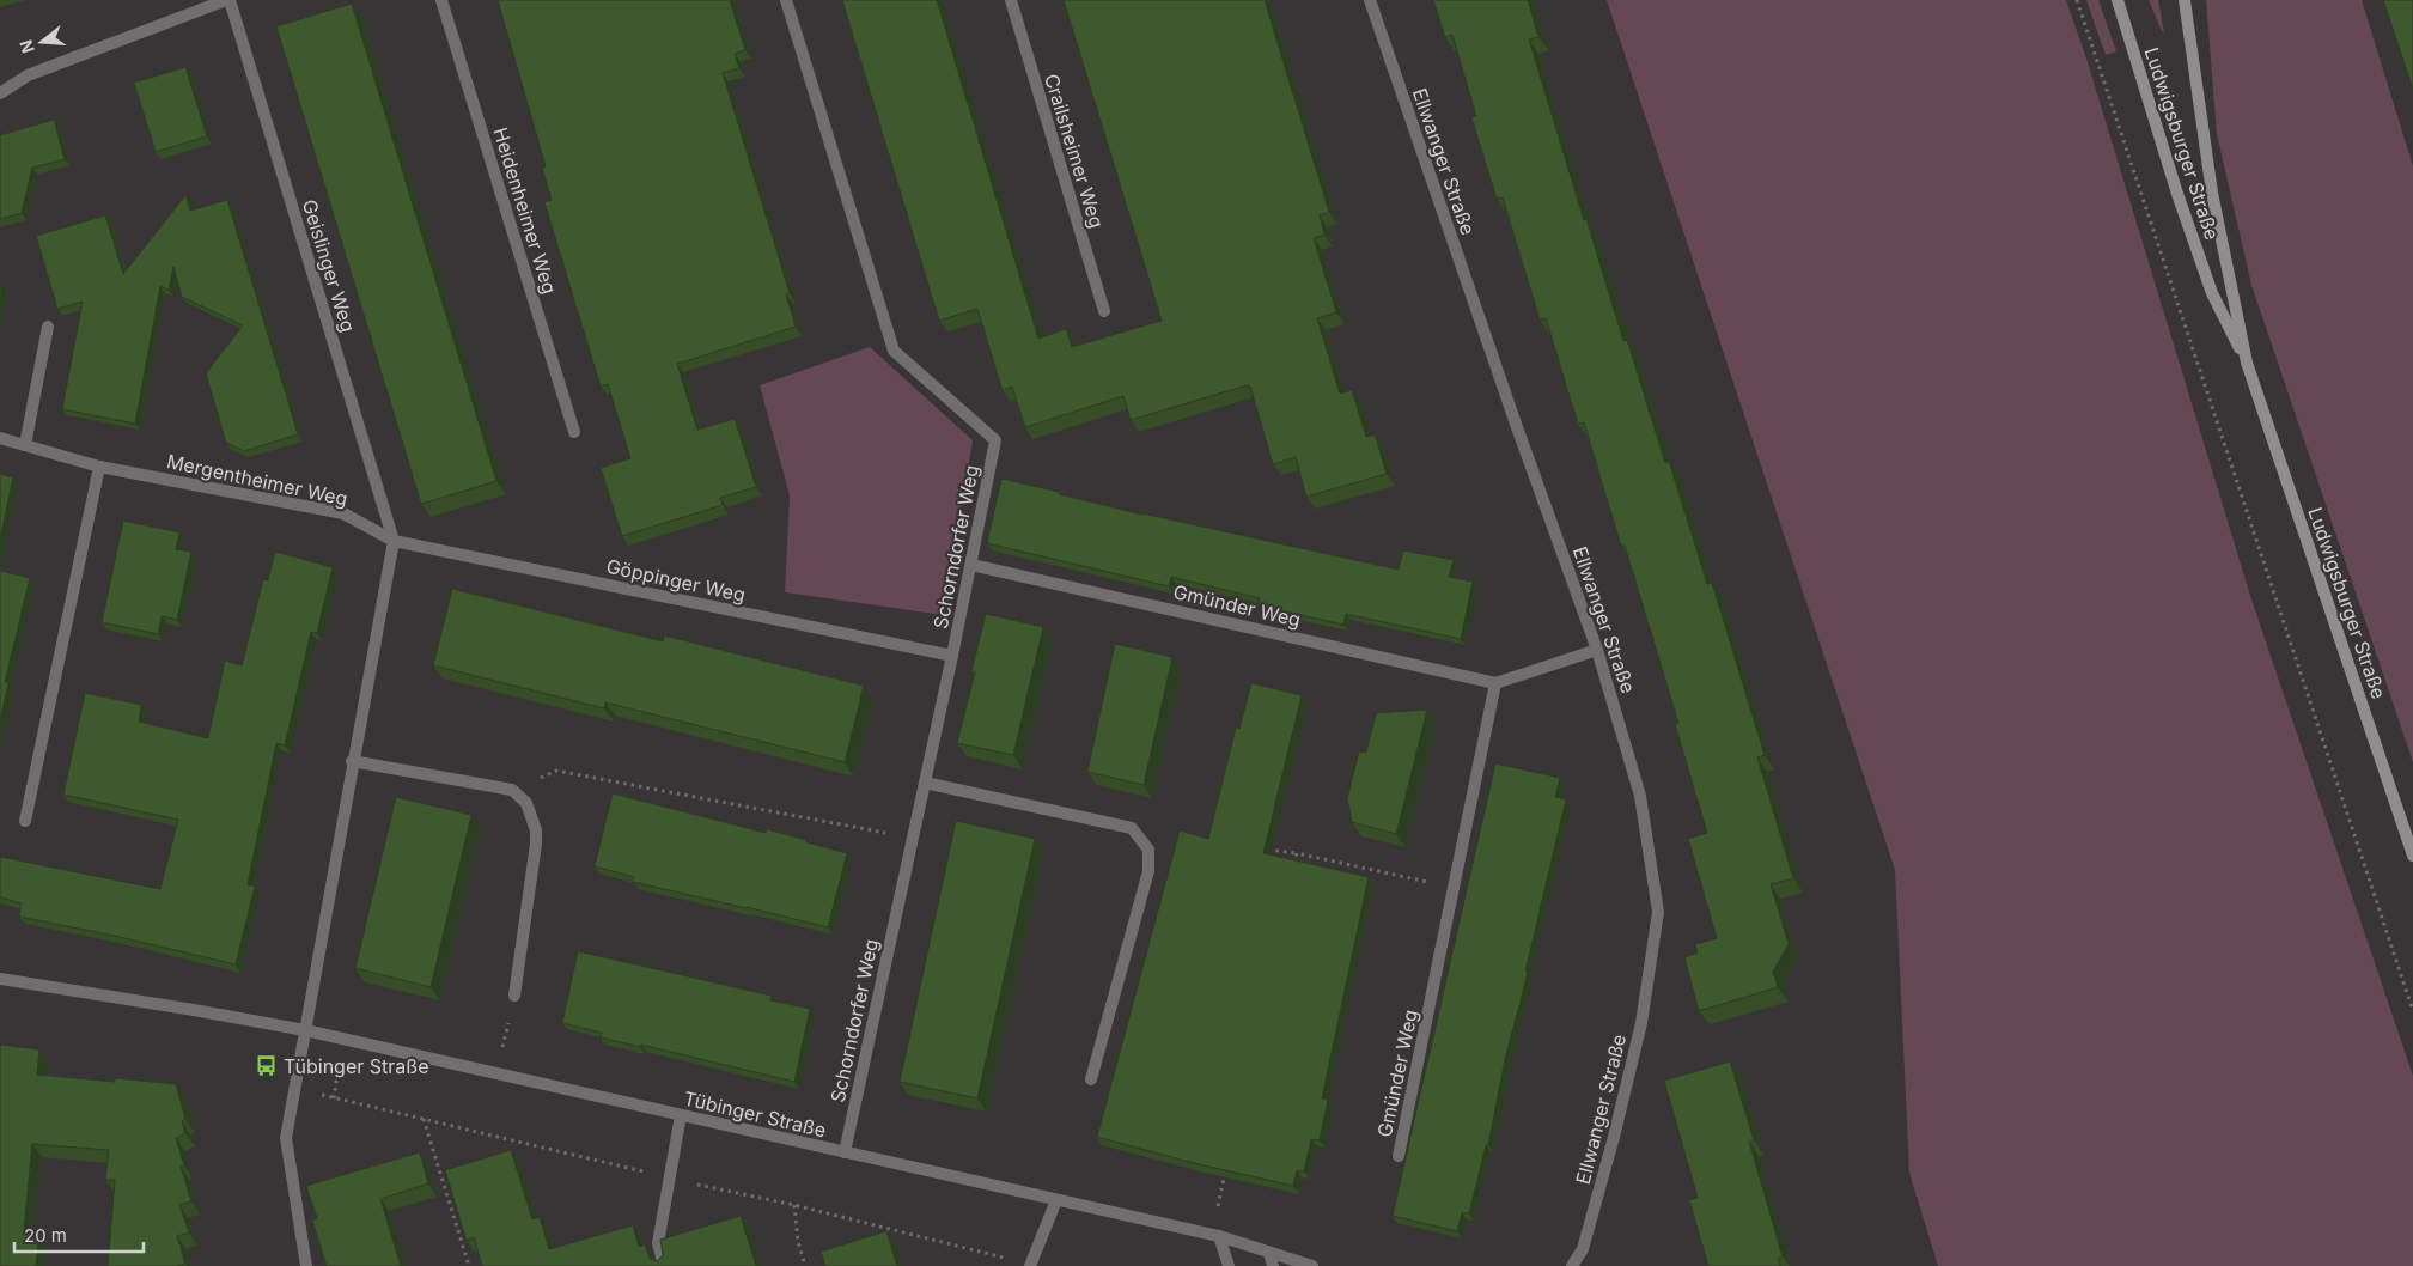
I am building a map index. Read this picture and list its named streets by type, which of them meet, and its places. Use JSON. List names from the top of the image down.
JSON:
{
  "streets": {
    "main road": ["Ludwigsburger Straße"],
    "street": [
      "Crailsheimer Weg",
      "Ellwanger Straße",
      "Heidenheimer Weg",
      "Geislinger Weg",
      "Mergentheimer Weg",
      "Schorndorfer Weg",
      "Göppinger Weg",
      "Gmünder Weg",
      "Tübinger Straße"
    ]
  },
  "crossings": [
    ["Geislinger Weg", "Mergentheimer Weg"],
    ["Geislinger Weg", "Göppinger Weg"],
    ["Mergentheimer Weg", "Göppinger Weg"],
    ["Schorndorfer Weg", "Göppinger Weg"],
    ["Schorndorfer Weg", "Gmünder Weg"],
    ["Schorndorfer Weg", "Tübinger Straße"]
  ],
  "places": {
    "bus stop": ["Tübinger Straße"]
  },
  "scale_bar": "20 m",
  "north": "left"
}
